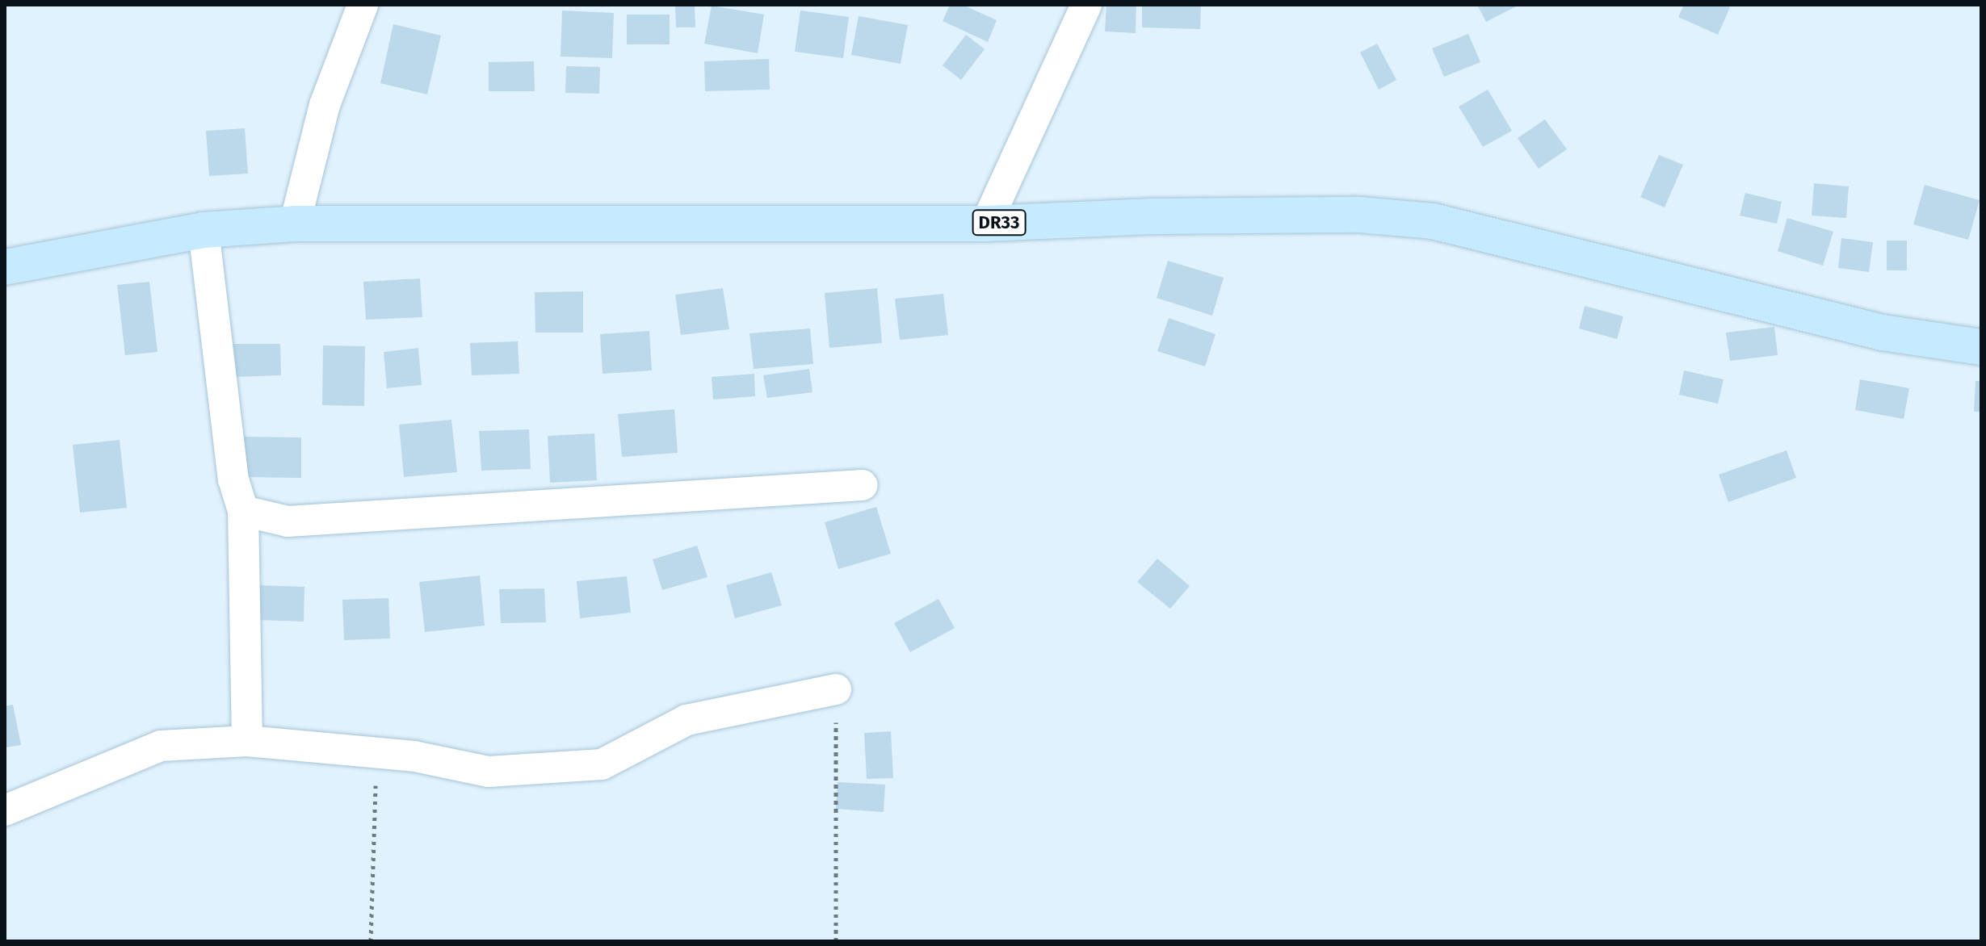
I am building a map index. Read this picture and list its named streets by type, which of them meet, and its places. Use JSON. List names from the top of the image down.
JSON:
{
  "streets": {
    "main road": ["DR33"]
  }
}
